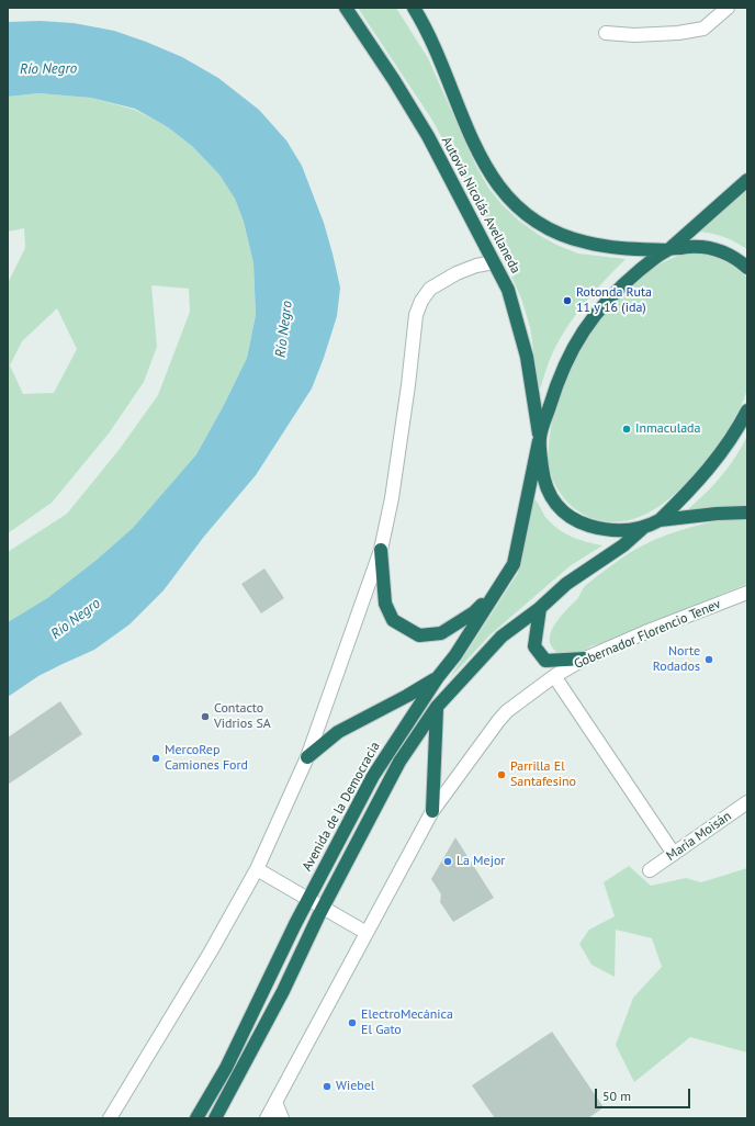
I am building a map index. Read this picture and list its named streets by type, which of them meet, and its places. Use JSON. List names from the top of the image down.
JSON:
{
  "streets": {
    "highway": ["Autovía Nicolás Avellaneda", "Avenida de la Democracia"],
    "street": ["Gobernador Florencio Tenev", "María Moisán"]
  },
  "crossings": [
    ["Autovía Nicolás Avellaneda", "Avenida de la Democracia"]
  ],
  "water": ["Río Negro"],
  "places": [
    "Rotonda Ruta 11 y 16 (ida)",
    "Inmaculada",
    "Norte Rodados",
    "Contacto Vidrios SA",
    "MercoRep Camiones Ford",
    "Parrilla El Santafesino",
    "La Mejor",
    "ElectroMecánica El Gato",
    "Wiebel"
  ],
  "scale_bar": "50 m"
}
